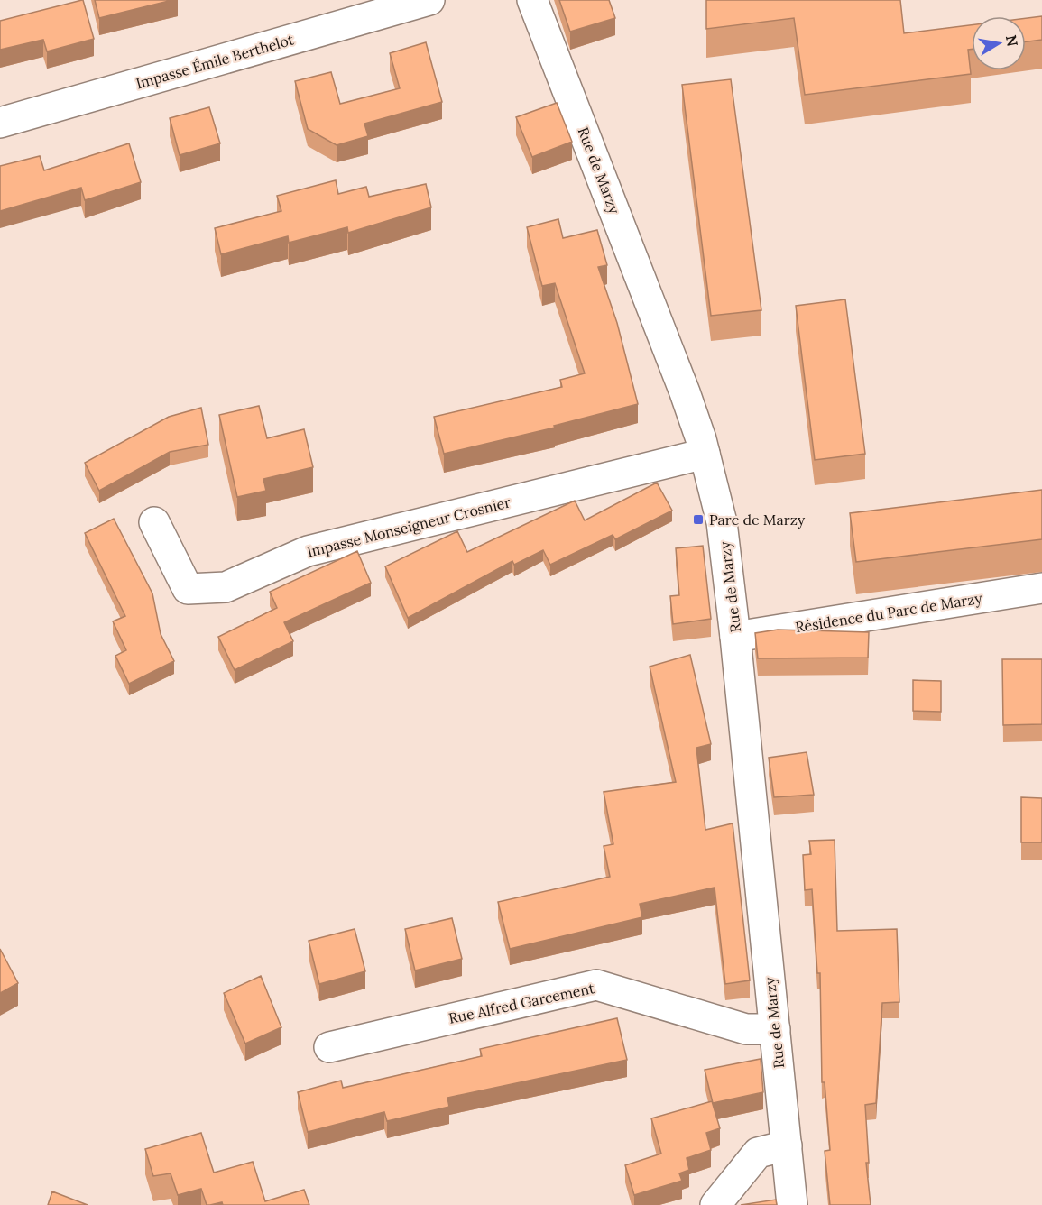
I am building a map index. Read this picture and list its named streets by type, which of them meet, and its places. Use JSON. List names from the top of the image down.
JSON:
{
  "streets": {
    "street": [
      "Impasse Émile Berthelot",
      "Rue de Marzy",
      "Impasse Monseigneur Crosnier",
      "Résidence du Parc de Marzy",
      "Rue Alfred Garcement"
    ]
  },
  "crossings": [
    ["Rue de Marzy", "Impasse Monseigneur Crosnier"],
    ["Rue de Marzy", "Résidence du Parc de Marzy"],
    ["Rue de Marzy", "Rue Alfred Garcement"]
  ],
  "places": {
    "transit": ["Parc de Marzy"]
  },
  "north": "right"
}
